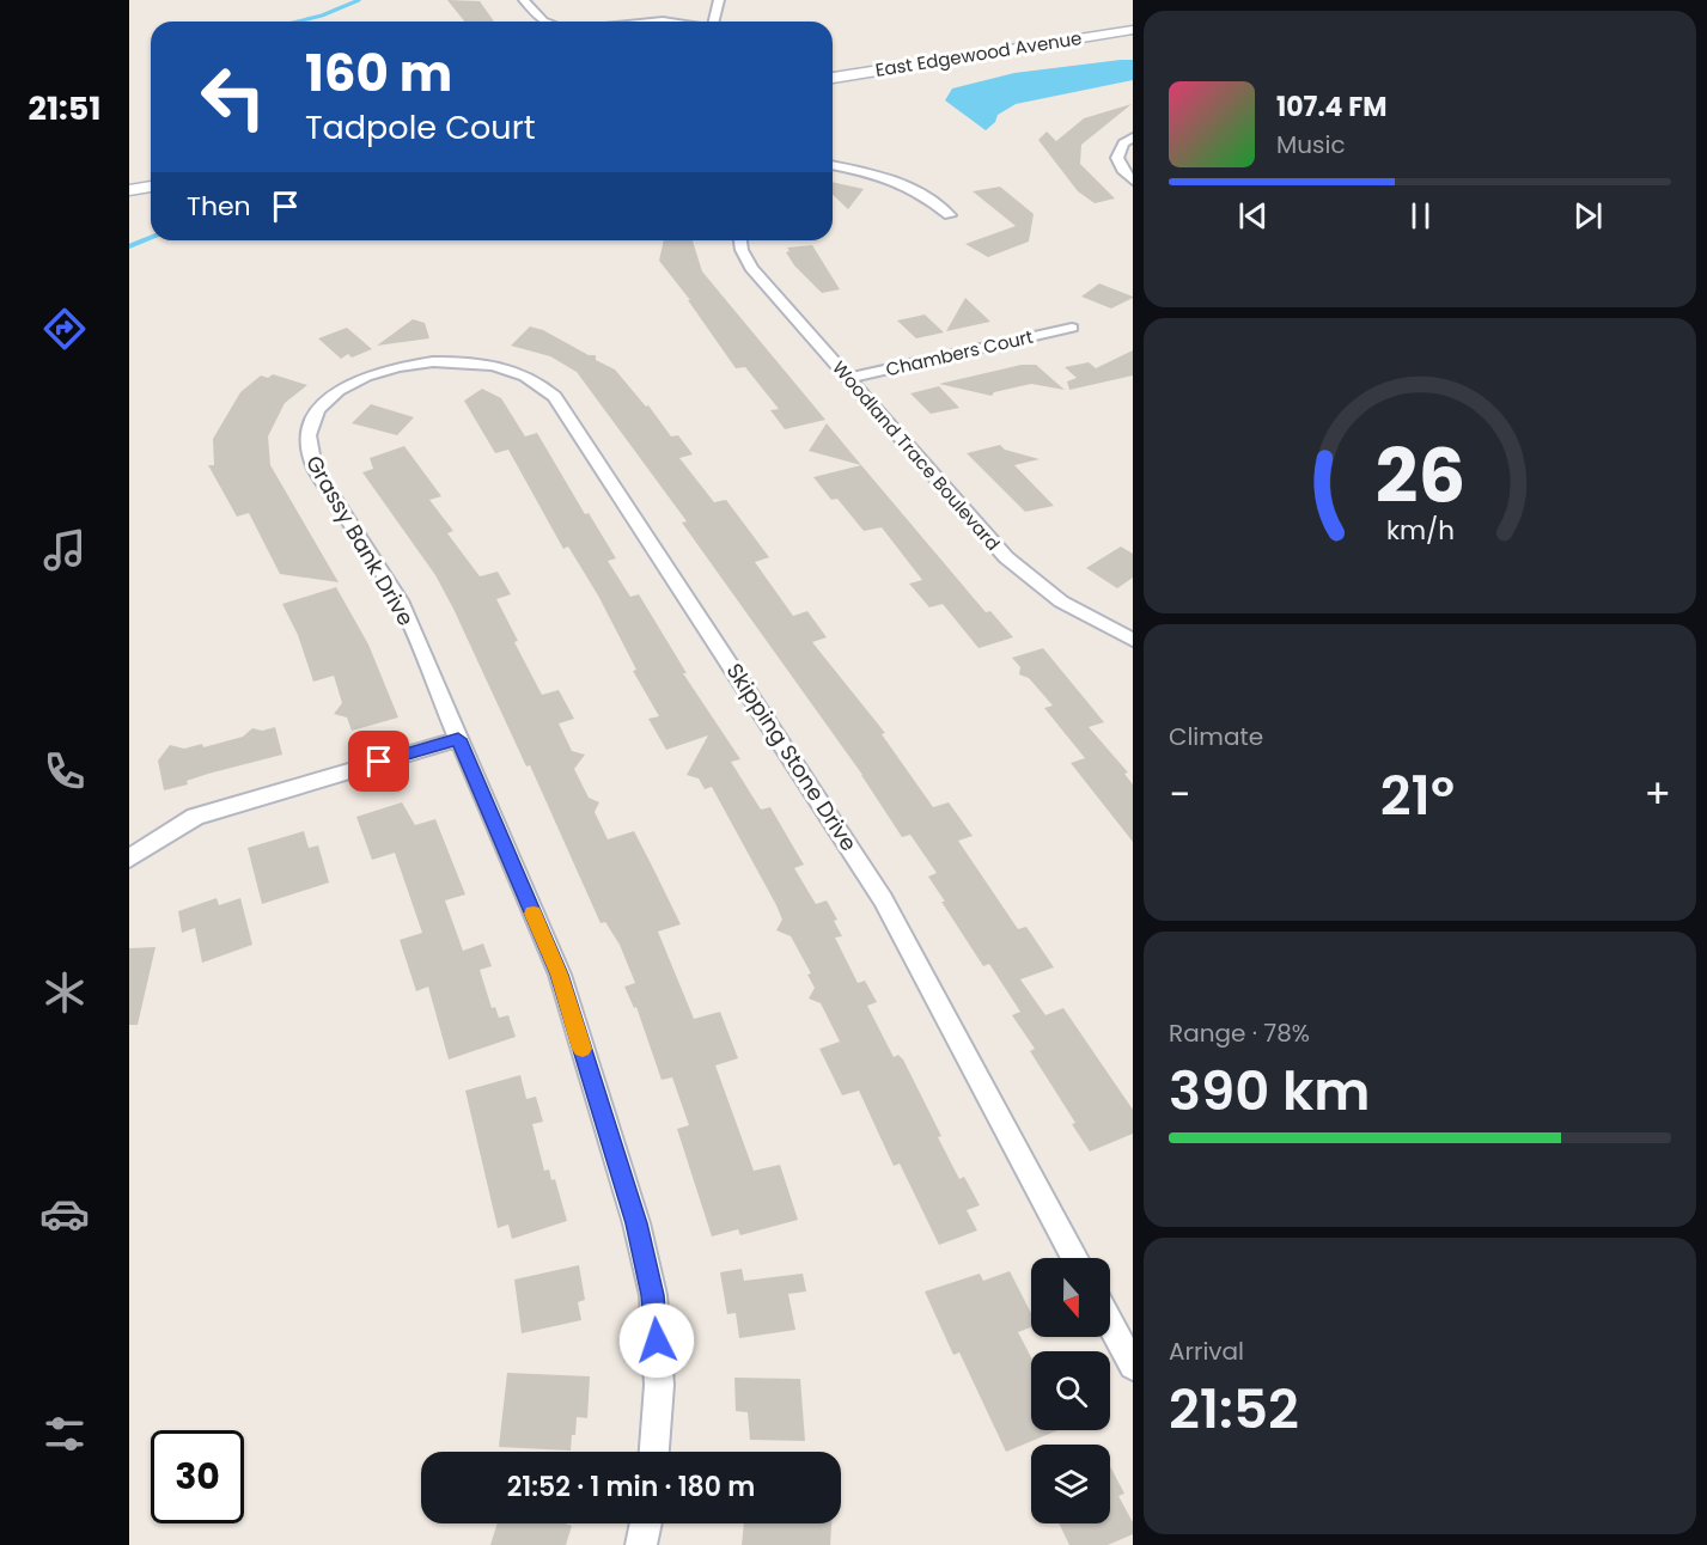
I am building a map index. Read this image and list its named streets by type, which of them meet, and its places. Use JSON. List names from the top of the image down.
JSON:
{
  "streets": {
    "main road": ["East Edgewood Avenue"],
    "street": [
      "Chambers Court",
      "Woodland Trace Boulevard",
      "Grassy Bank Drive",
      "Skipping Stone Drive"
    ]
  },
  "crossings": [
    ["Chambers Court", "Woodland Trace Boulevard"],
    ["Grassy Bank Drive", "Skipping Stone Drive"]
  ],
  "north": "bottom",
  "page": {
    "tabs": "21:51",
    "turn": ["160 m", "Tadpole Court"],
    "song": ["107.4 FM", "Music"],
    "then": "Then",
    "tile": [
      "Climate",
      ["Range · 78%", "390 km"],
      ["Arrival", "21:52"]
    ],
    "heat": ["−", "21°", "+"],
    "limit": "30",
    "trip": "21:52 · 1 min · 180 m",
    "gauge": ["26", "km/h"]
  }
}
